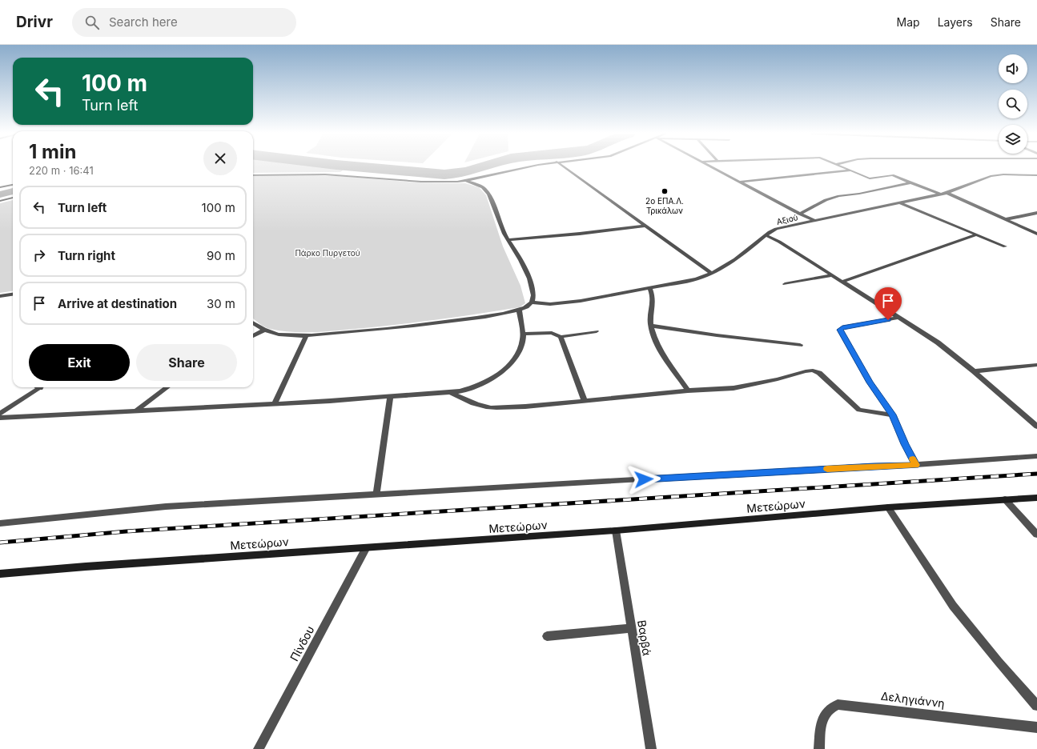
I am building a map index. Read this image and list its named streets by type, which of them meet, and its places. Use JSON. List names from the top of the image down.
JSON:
{
  "streets": {
    "main road": ["Μετεώρων"],
    "street": [
      "Αξιού",
      "Βαρβά",
      "Πίνδου",
      "Δεληγιάννη"
    ]
  },
  "crossings": [
    ["Μετεώρων", "Βαρβά"],
    ["Μετεώρων", "Πίνδου"]
  ],
  "parks": ["Πάρκο Πυργετού"],
  "places": ["2ο ΕΠΑ.Λ. Τρικάλων"],
  "page": {
    "header": "Drivr",
    "search": "Search here",
    "nav": ["Map", "Layers", "Share"],
    "turn": ["100 m", "Turn left"],
    "heading": ["1 min", "220 m · 16:41"],
    "list": [
      {
        "name": "Turn left",
        "value": "100 m"
      },
      {
        "name": "Turn right",
        "value": "90 m"
      },
      {
        "name": "Arrive at destination",
        "value": "30 m"
      }
    ],
    "buttons": ["Exit", "Share"]
  }
}
